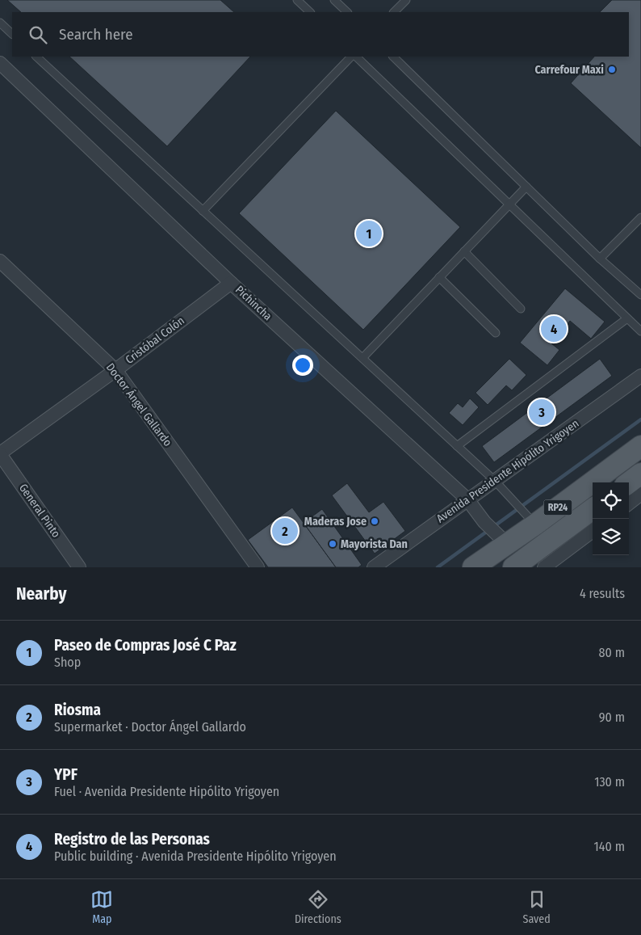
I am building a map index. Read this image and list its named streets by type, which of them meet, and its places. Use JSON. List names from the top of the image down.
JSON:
{
  "streets": {
    "main road": ["RP24"],
    "street": [
      "Pichincha",
      "Cristóbal Colón",
      "Doctor Ángel Gallardo",
      "Avenida Presidente Hipólito Yrigoyen",
      "General Pinto"
    ]
  },
  "crossings": [
    ["Pichincha", "Cristóbal Colón"],
    ["Pichincha", "Avenida Presidente Hipólito Yrigoyen"],
    ["Pichincha", "RP24"],
    ["Cristóbal Colón", "Doctor Ángel Gallardo"],
    ["Cristóbal Colón", "General Pinto"]
  ],
  "places": ["Carrefour Maxi", "Maderas Jose", "Mayorista Dan"],
  "page": {
    "search": "Search here",
    "pins": [
      "1",
      "4",
      "3",
      "2"
    ],
    "heading": ["Nearby", "4 results"],
    "list": [
      {
        "mark": "1",
        "name": "Paseo de Compras José C Paz",
        "note": "Shop",
        "value": "80 m"
      },
      {
        "mark": "2",
        "name": "Riosma",
        "note": "Supermarket · Doctor Ángel Gallardo",
        "value": "90 m"
      },
      {
        "mark": "3",
        "name": "YPF",
        "note": "Fuel · Avenida Presidente Hipólito Yrigoyen",
        "value": "130 m"
      },
      {
        "mark": "4",
        "name": "Registro de las Personas",
        "note": "Public building · Avenida Presidente Hipólito Yrigoyen",
        "value": "140 m"
      }
    ],
    "nav": ["Map", "Directions", "Saved"]
  }
}
